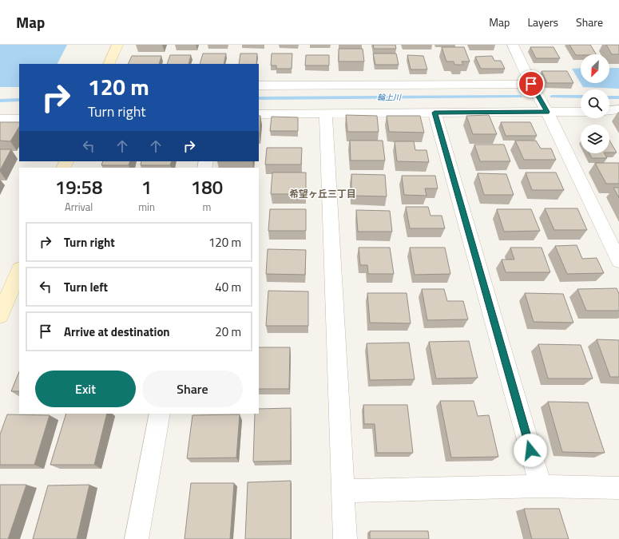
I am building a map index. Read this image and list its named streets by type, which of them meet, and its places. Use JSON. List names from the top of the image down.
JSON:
{
  "districts": ["希望ヶ丘三丁目"],
  "water": ["輪上川"],
  "north": "bottom left",
  "page": {
    "header": "Map",
    "nav": ["Map", "Layers", "Share"],
    "turn": ["120 m", "Turn right"],
    "eta": [
      "19:58",
      "Arrival",
      "1",
      "min",
      "180",
      "m"
    ],
    "list": [
      {
        "name": "Turn right",
        "value": "120 m"
      },
      {
        "name": "Turn left",
        "value": "40 m"
      },
      {
        "name": "Arrive at destination",
        "value": "20 m"
      }
    ],
    "buttons": ["Exit", "Share"]
  }
}
